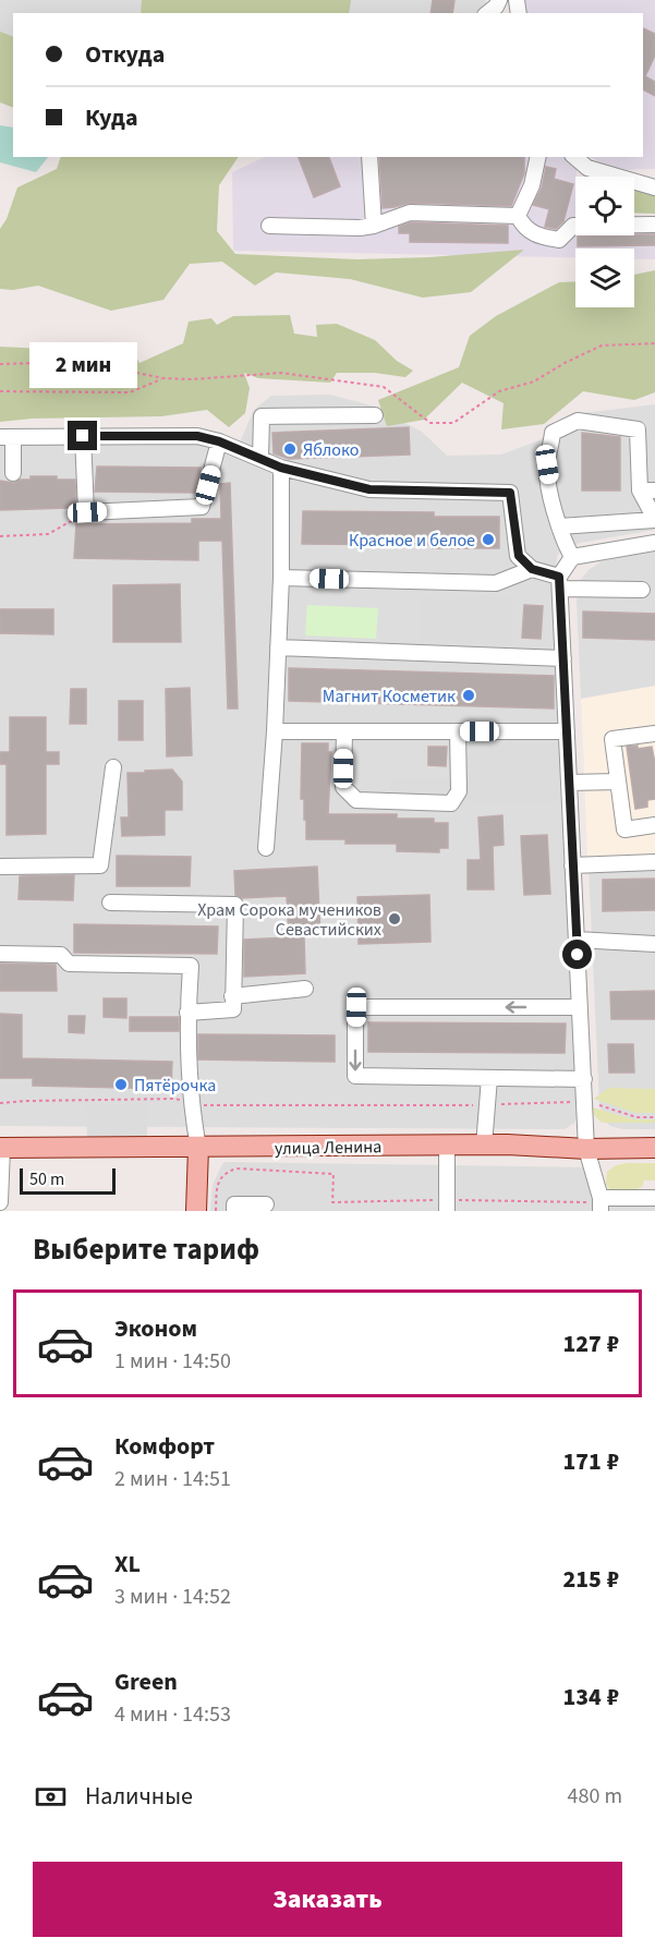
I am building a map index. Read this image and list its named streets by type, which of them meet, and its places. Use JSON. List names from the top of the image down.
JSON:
{
  "streets": {
    "main road": ["улица Ленина"]
  },
  "places": [
    "Яблоко",
    "Красное и белое",
    "Магнит Косметик",
    "Храм Сорока мучеников Севастийских",
    "Пятёрочка"
  ],
  "scale_bar": "50 m",
  "page": {
    "banner": ["Откуда", "Куда"],
    "bubble": "2 мин",
    "scale": "50 m",
    "heading": "Выберите тариф",
    "list": [
      {
        "name": "Эконом",
        "note": "1 мин · 14:50",
        "value": "127 ₽"
      },
      {
        "name": "Комфорт",
        "note": "2 мин · 14:51",
        "value": "171 ₽"
      },
      {
        "name": "XL",
        "note": "3 мин · 14:52",
        "value": "215 ₽"
      },
      {
        "name": "Green",
        "note": "4 мин · 14:53",
        "value": "134 ₽"
      }
    ],
    "pay": ["Наличные", "480 m"],
    "buttons": "Заказать"
  }
}
